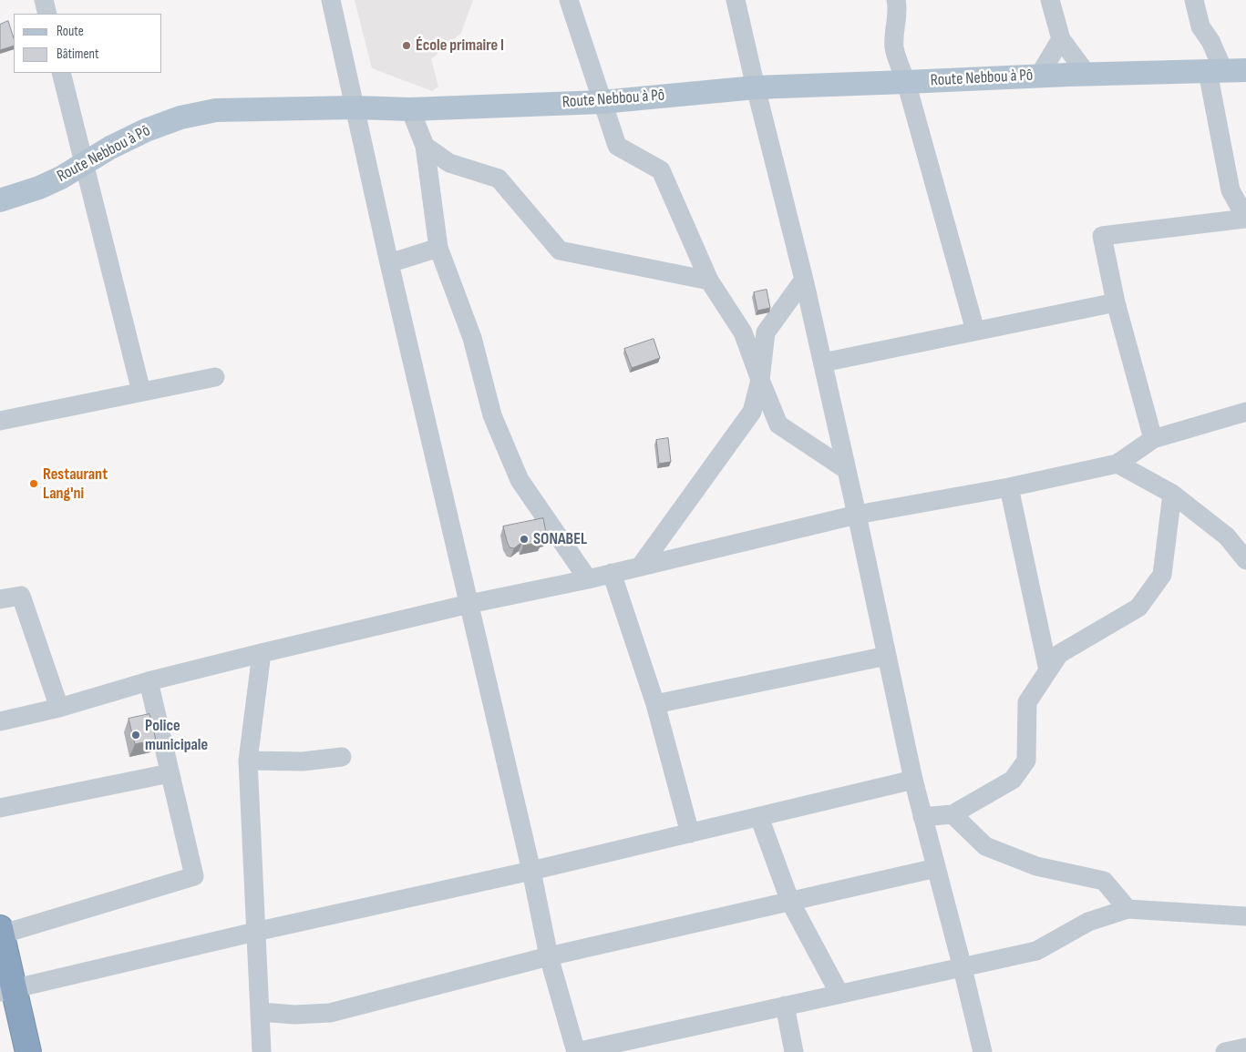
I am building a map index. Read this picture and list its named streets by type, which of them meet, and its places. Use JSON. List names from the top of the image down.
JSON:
{
  "streets": {
    "main road": ["Route Nebbou à Pô"]
  },
  "places": [
    "École primaire I",
    "Restaurant Lang'ni",
    "SONABEL",
    "Police municipale"
  ],
  "legend": ["Route", "Bâtiment"]
}
